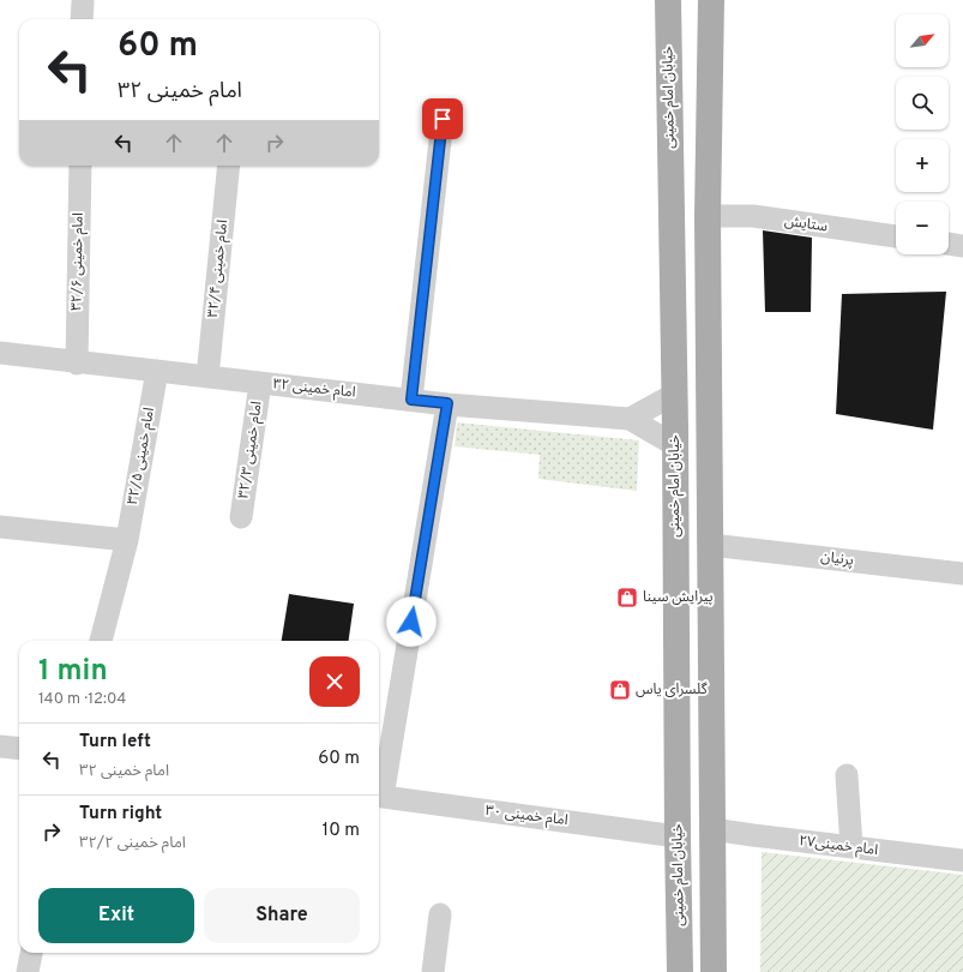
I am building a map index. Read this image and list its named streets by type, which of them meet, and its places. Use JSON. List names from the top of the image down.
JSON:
{
  "streets": {
    "main road": ["خیابان امام خمینی"],
    "street": [
      "ستایش",
      "امام خمینی ۳۲/۶",
      "امام خمینی ۳۲/۴",
      "امام خمینی ۳۲",
      "امام خمینی ۳۲/۳",
      "امام خمینی ۳۲/۵",
      "پرنیان",
      "امام خمینی ۳۰",
      "امام خمینی۲۷"
    ]
  },
  "crossings": [
    ["خیابان امام خمینی", "امام خمینی ۳۰"],
    ["امام خمینی ۳۲/۶", "امام خمینی ۳۲"],
    ["امام خمینی ۳۲/۴", "امام خمینی ۳۲"],
    ["امام خمینی ۳۲", "امام خمینی ۳۲/۳"],
    ["امام خمینی ۳۲", "امام خمینی ۳۲/۵"]
  ],
  "places": {
    "shop": ["پیرایش سینا", "گلسرای یاس"]
  },
  "north": "top right",
  "page": {
    "map_buttons": ["+", "−"],
    "turn": ["60 m", "امام خمینی ۳۲"],
    "heading": ["1 min", "140 m · 12:04"],
    "list": [
      {
        "name": "Turn left",
        "note": "امام خمینی ۳۲",
        "value": "60 m"
      },
      {
        "name": "Turn right",
        "note": "امام خمینی ۳۲/۲",
        "value": "10 m"
      }
    ],
    "buttons": ["Exit", "Share"]
  }
}
